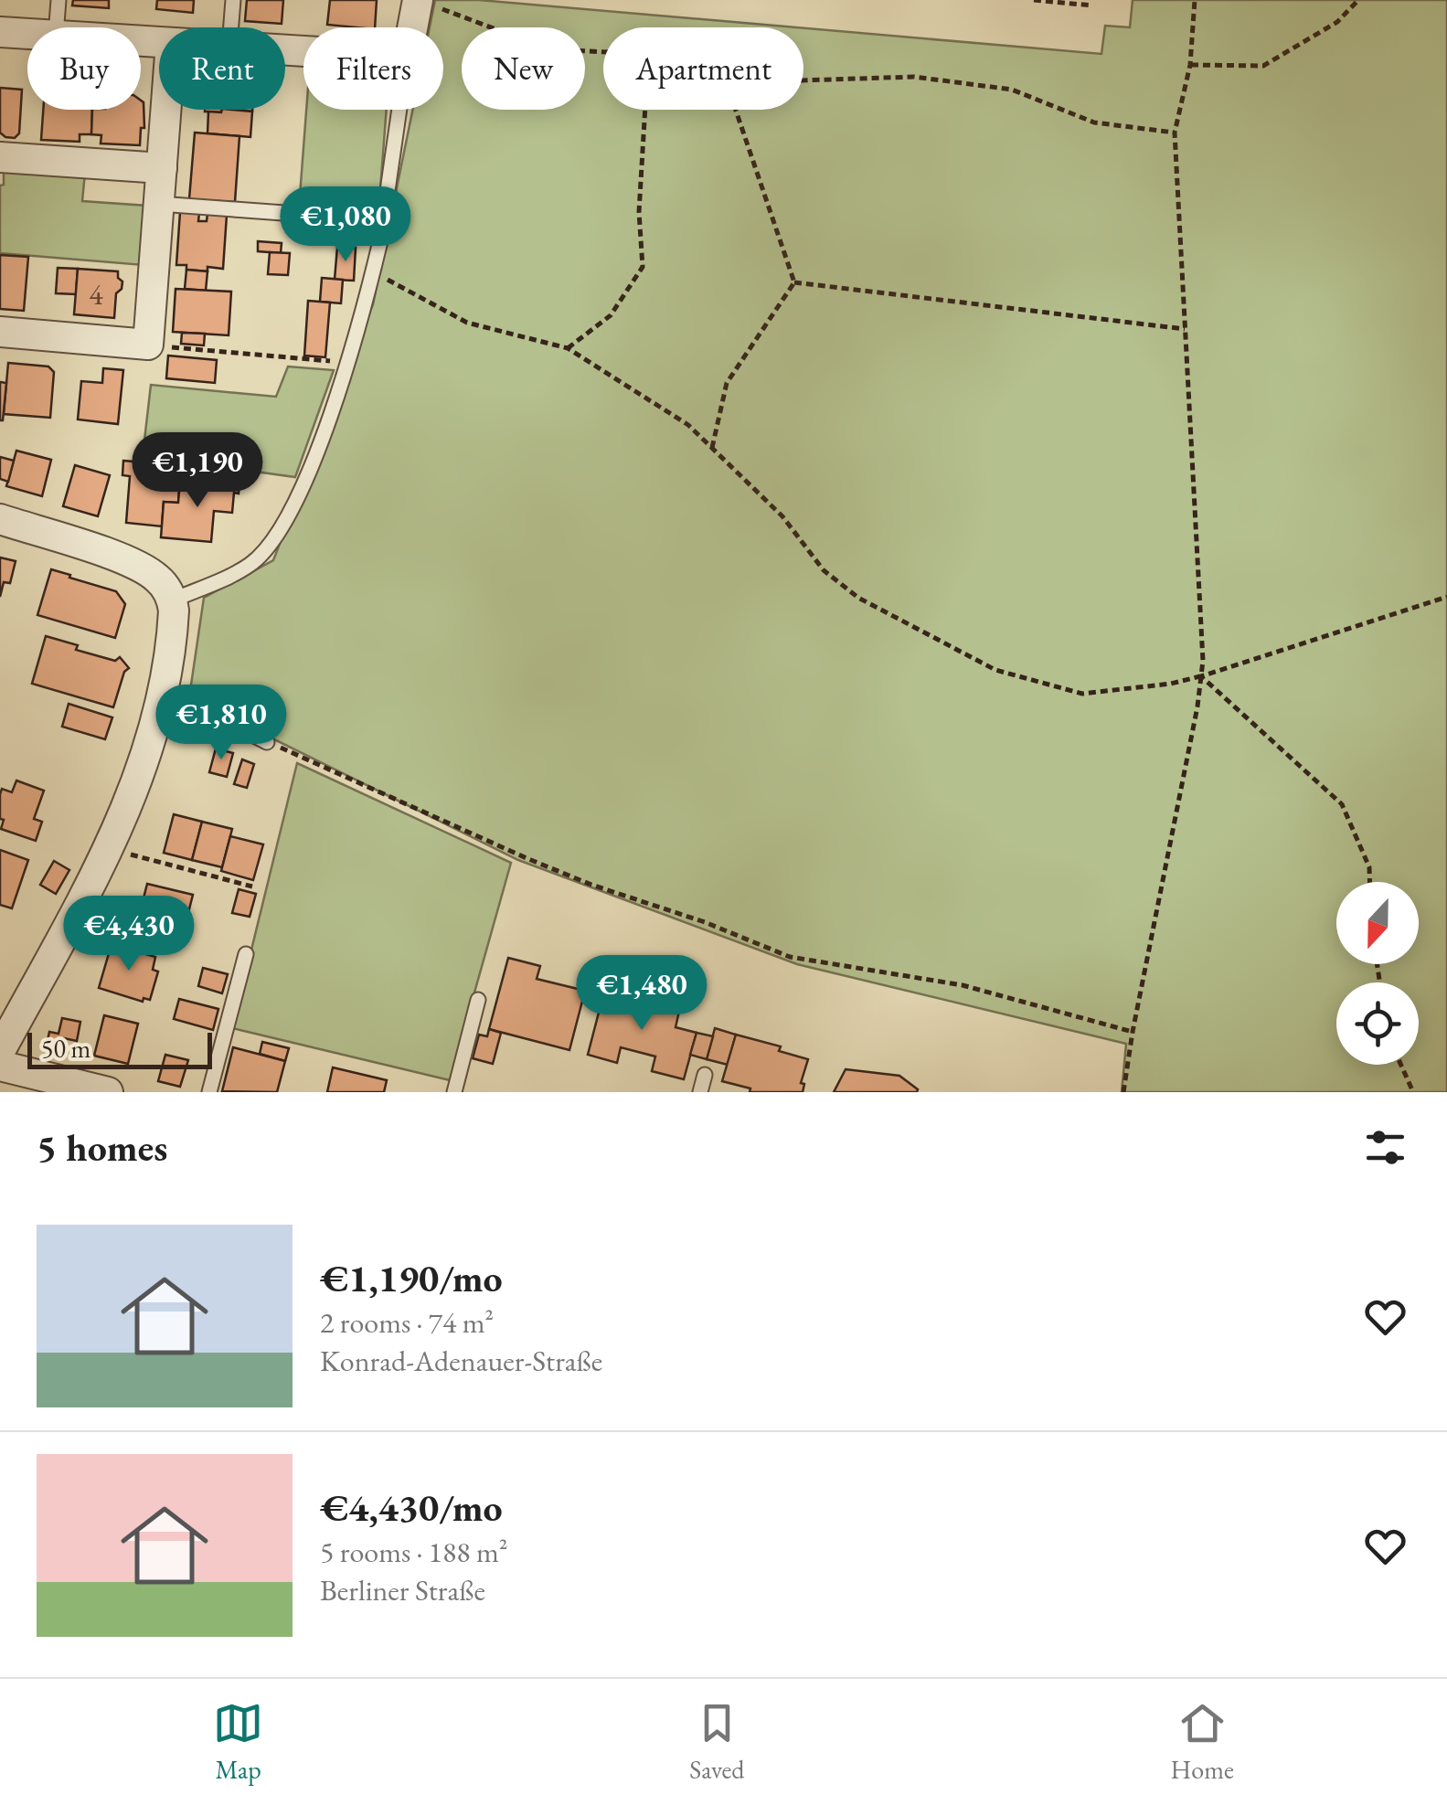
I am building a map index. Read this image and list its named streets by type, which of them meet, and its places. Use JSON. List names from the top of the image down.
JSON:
{
  "house_numbers": ["4"],
  "scale_bar": "50 m",
  "north": "bottom",
  "page": {
    "chip": [
      "Buy",
      "Rent",
      "Filters",
      "New",
      "Apartment"
    ],
    "price": [
      "€1,080",
      "€1,190",
      "€1,810",
      "€4,430",
      "€1,480"
    ],
    "scale": "50 m",
    "heading": "5 homes",
    "list": [
      {
        "name": "€1,190/mo",
        "note": "2 rooms · 74 m² · Konrad-Adenauer-Straße"
      },
      {
        "name": "€4,430/mo",
        "note": "5 rooms · 188 m² · Berliner Straße"
      }
    ],
    "tabs": ["Map", "Saved", "Home"]
  }
}
